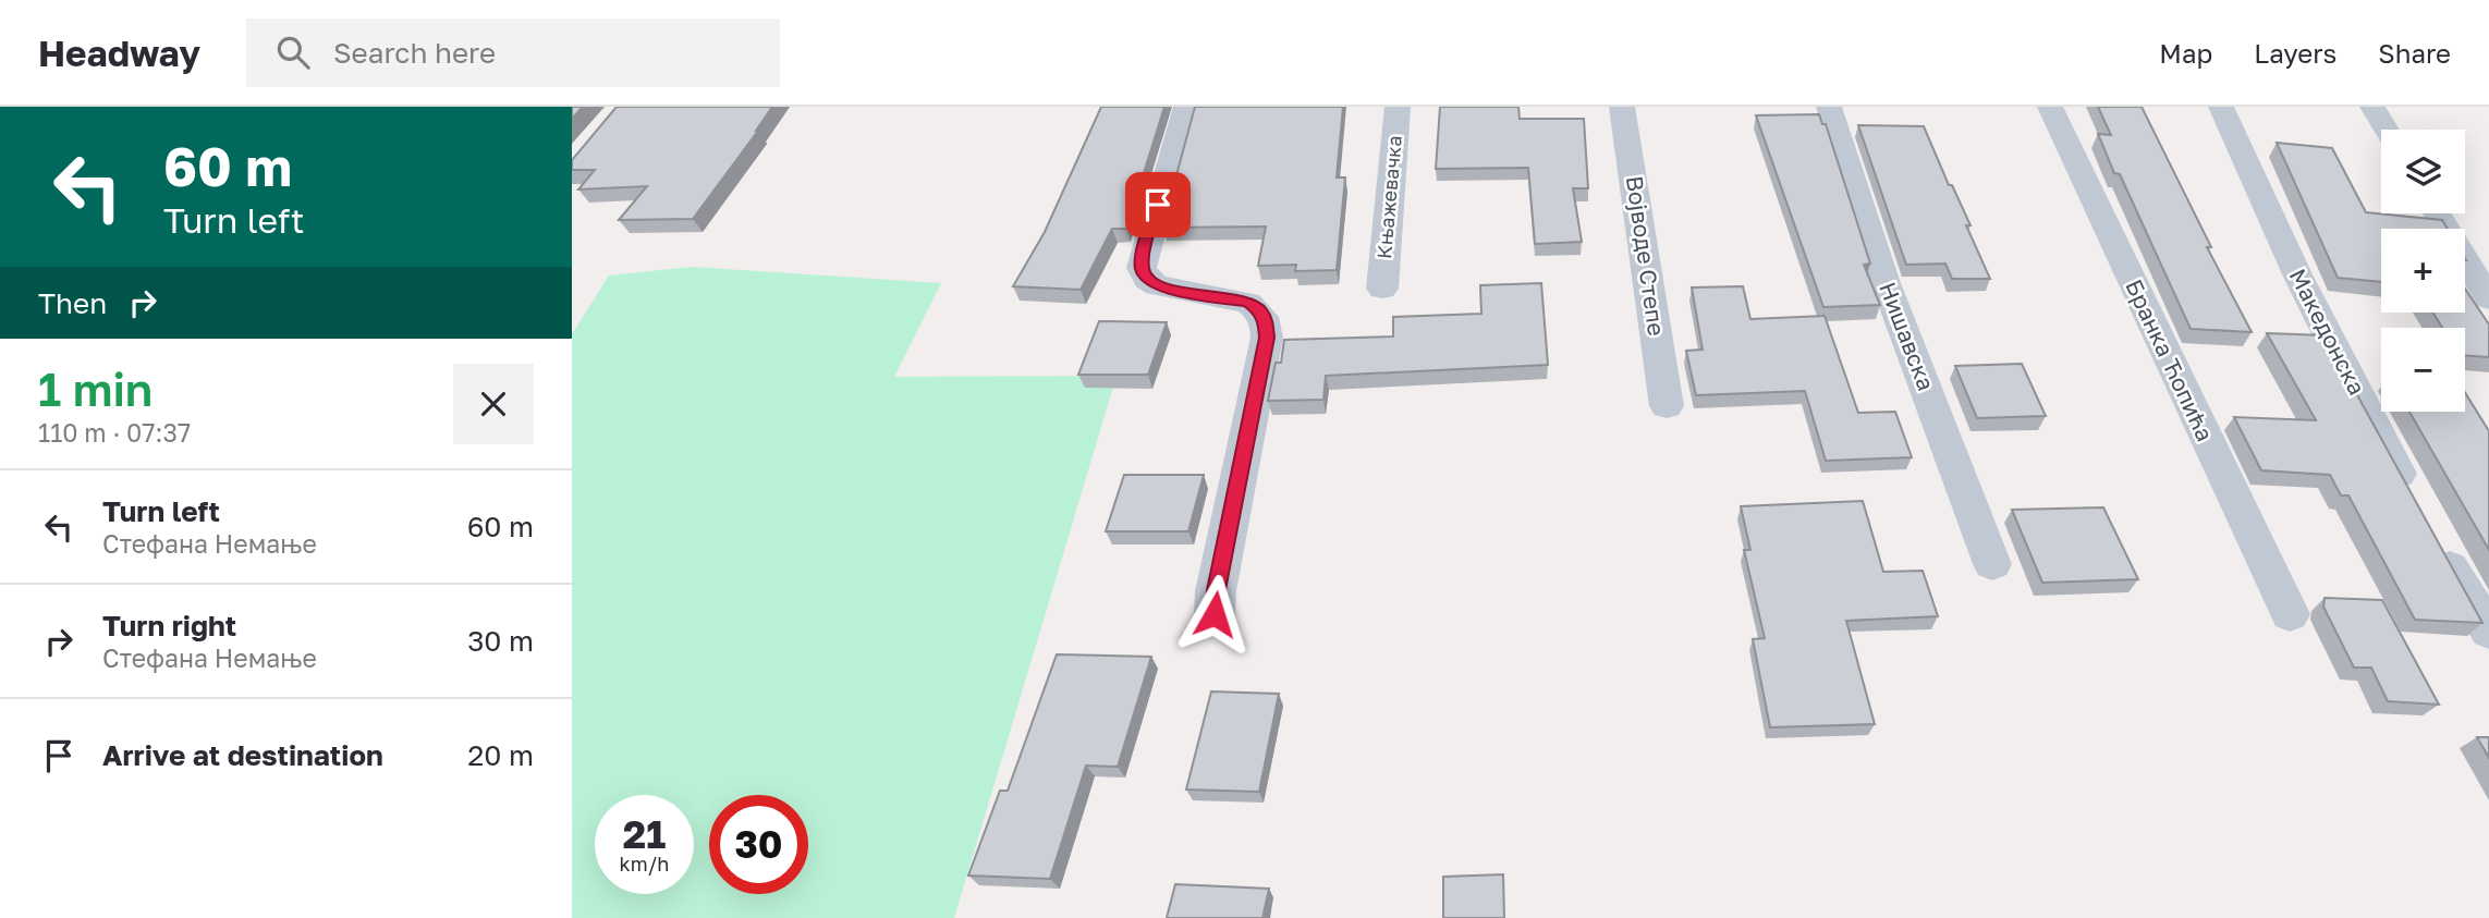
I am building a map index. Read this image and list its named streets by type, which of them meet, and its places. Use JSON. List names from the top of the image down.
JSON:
{
  "streets": {
    "street": [
      "Књажевачка",
      "Војводе Степе",
      "Македонска",
      "Нишавска",
      "Бранка Ћопића"
    ]
  },
  "page": {
    "header": "Headway",
    "search": "Search here",
    "nav": ["Map", "Layers", "Share"],
    "turn": ["60 m", "Turn left"],
    "map_buttons": ["+", "−"],
    "then": "Then",
    "heading": ["1 min", "110 m · 07:37"],
    "list": [
      {
        "name": "Turn left",
        "note": "Стефана Немање",
        "value": "60 m"
      },
      {
        "name": "Turn right",
        "note": "Стефана Немање",
        "value": "30 m"
      },
      {
        "name": "Arrive at destination",
        "value": "20 m"
      }
    ],
    "speed": "21 km/h",
    "limit": "30"
  }
}
